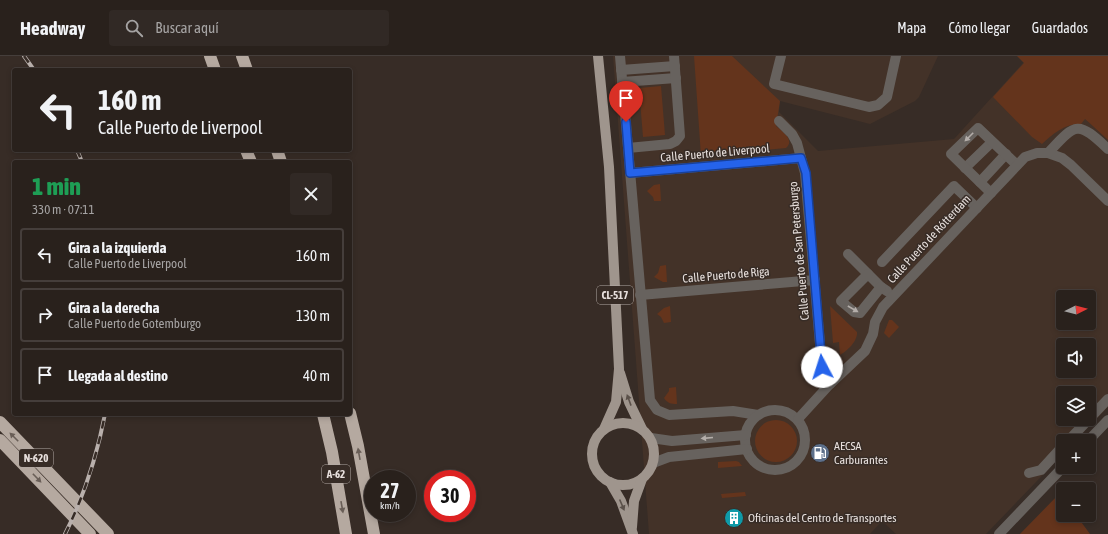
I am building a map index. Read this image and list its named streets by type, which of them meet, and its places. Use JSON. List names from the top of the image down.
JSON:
{
  "streets": {
    "highway": ["N-620", "A-62"],
    "main road": ["CL-517"],
    "street": [
      "Calle Puerto de Liverpool",
      "Calle Puerto de Rótterdam",
      "Calle Puerto de San Petersburgo",
      "Calle Puerto de Riga"
    ]
  },
  "crossings": [
    ["Calle Puerto de Liverpool", "Calle Puerto de San Petersburgo"],
    ["Calle Puerto de Rótterdam", "Calle Puerto de San Petersburgo"],
    ["Calle Puerto de San Petersburgo", "Calle Puerto de Riga"]
  ],
  "places": {
    "fuel station": ["AECSA Carburantes"],
    "building": ["Oficinas del Centro de Transportes"]
  },
  "north": "right",
  "page": {
    "header": "Headway",
    "search": "Buscar aquí",
    "nav": ["Mapa", "Cómo llegar", "Guardados"],
    "turn": ["160 m", "Calle Puerto de Liverpool"],
    "heading": ["1 min", "330 m · 07:11"],
    "list": [
      {
        "name": "Gira a la izquierda",
        "note": "Calle Puerto de Liverpool",
        "value": "160 m"
      },
      {
        "name": "Gira a la derecha",
        "note": "Calle Puerto de Gotemburgo",
        "value": "130 m"
      },
      {
        "name": "Llegada al destino",
        "value": "40 m"
      }
    ],
    "map_buttons": ["+", "−"],
    "speed": "27 km/h",
    "limit": "30"
  }
}
